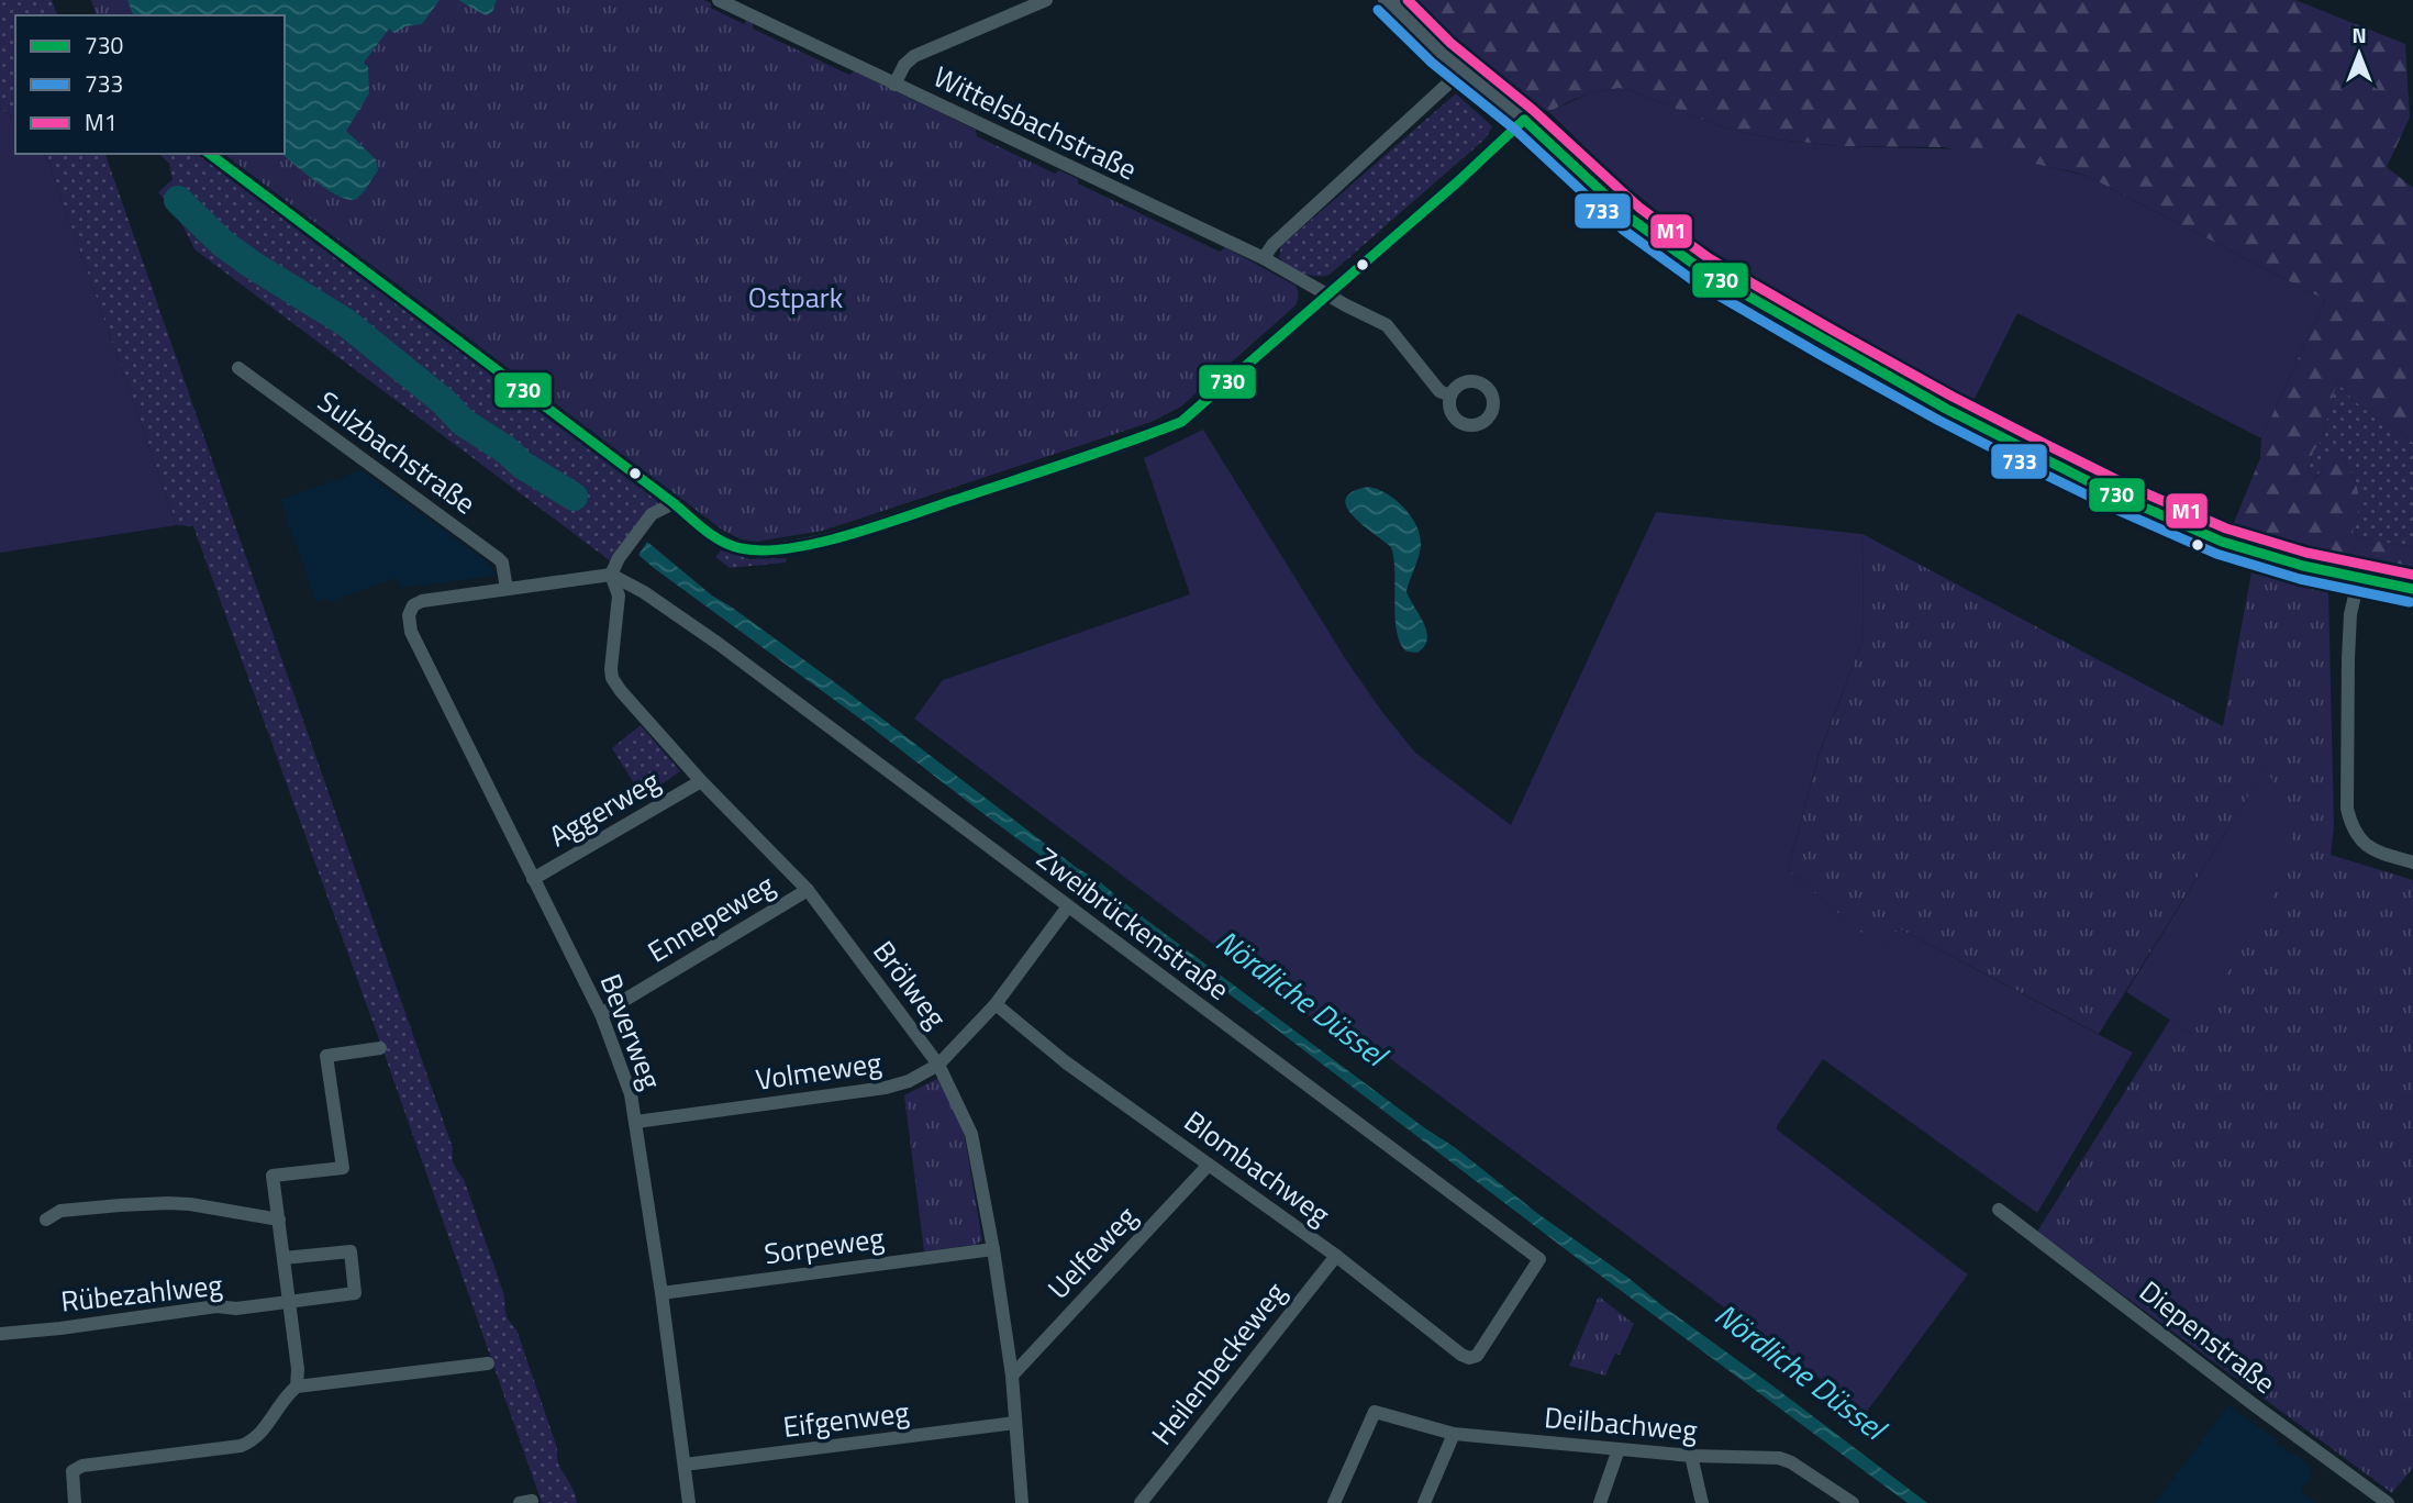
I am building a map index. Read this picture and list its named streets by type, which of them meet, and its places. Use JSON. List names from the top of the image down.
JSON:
{
  "streets": {
    "street": [
      "Wittelsbachstraße",
      "Sulzbachstraße",
      "Aggerweg",
      "Ennepeweg",
      "Zweibrückenstraße",
      "Brölweg",
      "Beverweg",
      "Volmeweg",
      "Blombachweg",
      "Sorpeweg",
      "Uelfeweg",
      "Rübezahlweg",
      "Diepenstraße",
      "Heilenbeckeweg",
      "Eifgenweg",
      "Deilbachweg"
    ]
  },
  "crossings": [
    ["Sulzbachstraße", "Beverweg"],
    ["Aggerweg", "Brölweg"],
    ["Aggerweg", "Beverweg"],
    ["Ennepeweg", "Brölweg"],
    ["Ennepeweg", "Beverweg"],
    ["Zweibrückenstraße", "Brölweg"],
    ["Zweibrückenstraße", "Volmeweg"],
    ["Zweibrückenstraße", "Blombachweg"],
    ["Brölweg", "Volmeweg"],
    ["Brölweg", "Sorpeweg"],
    ["Brölweg", "Uelfeweg"],
    ["Brölweg", "Eifgenweg"],
    ["Beverweg", "Volmeweg"],
    ["Beverweg", "Sorpeweg"],
    ["Beverweg", "Eifgenweg"],
    ["Volmeweg", "Blombachweg"],
    ["Blombachweg", "Uelfeweg"],
    ["Blombachweg", "Heilenbeckeweg"]
  ],
  "water": ["Nördliche Düssel"],
  "parks": ["Ostpark"],
  "lines": ["transit line M1", "transit line 733", "transit line 730"],
  "legend": ["730", "733", "M1"],
  "north": "top"
}
